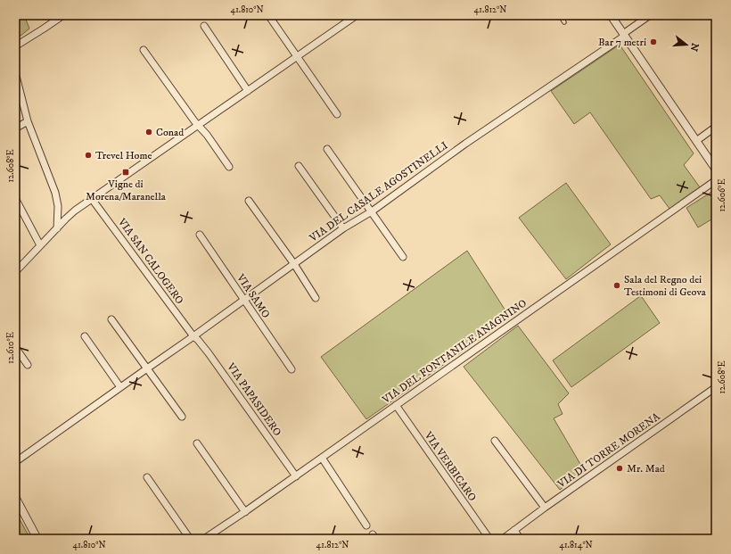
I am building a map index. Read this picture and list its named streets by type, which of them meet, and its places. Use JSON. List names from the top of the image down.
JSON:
{
  "streets": {
    "street": [
      "VIA DEL CASALE AGOSTINELLI",
      "VIA SAN CALOGERO",
      "VIA SAMO",
      "VIA DEL FONTANILE ANAGNINO",
      "VIA PAPASIDERO",
      "VIA DI TORRE MORENA",
      "VIA VERBICARO"
    ]
  },
  "crossings": [
    ["VIA DEL CASALE AGOSTINELLI", "VIA SAN CALOGERO"],
    ["VIA DEL CASALE AGOSTINELLI", "VIA SAMO"],
    ["VIA DEL CASALE AGOSTINELLI", "VIA PAPASIDERO"],
    ["VIA SAN CALOGERO", "VIA PAPASIDERO"],
    ["VIA DEL FONTANILE ANAGNINO", "VIA PAPASIDERO"],
    ["VIA DEL FONTANILE ANAGNINO", "VIA VERBICARO"]
  ],
  "places": {
    "other": [
      "Bar 7 metri",
      "Conad",
      "Trevel Home",
      "Sala del Regno dei Testimoni di Geova",
      "Mr. Mad"
    ],
    "transit": ["Vigne di Morena/Maranella"]
  },
  "north": "right",
  "coordinates": [
    "41.810°N",
    "41.812°N",
    "12.608°E",
    "12.606°E",
    "12.610°E",
    "41.814°N"
  ]
}
